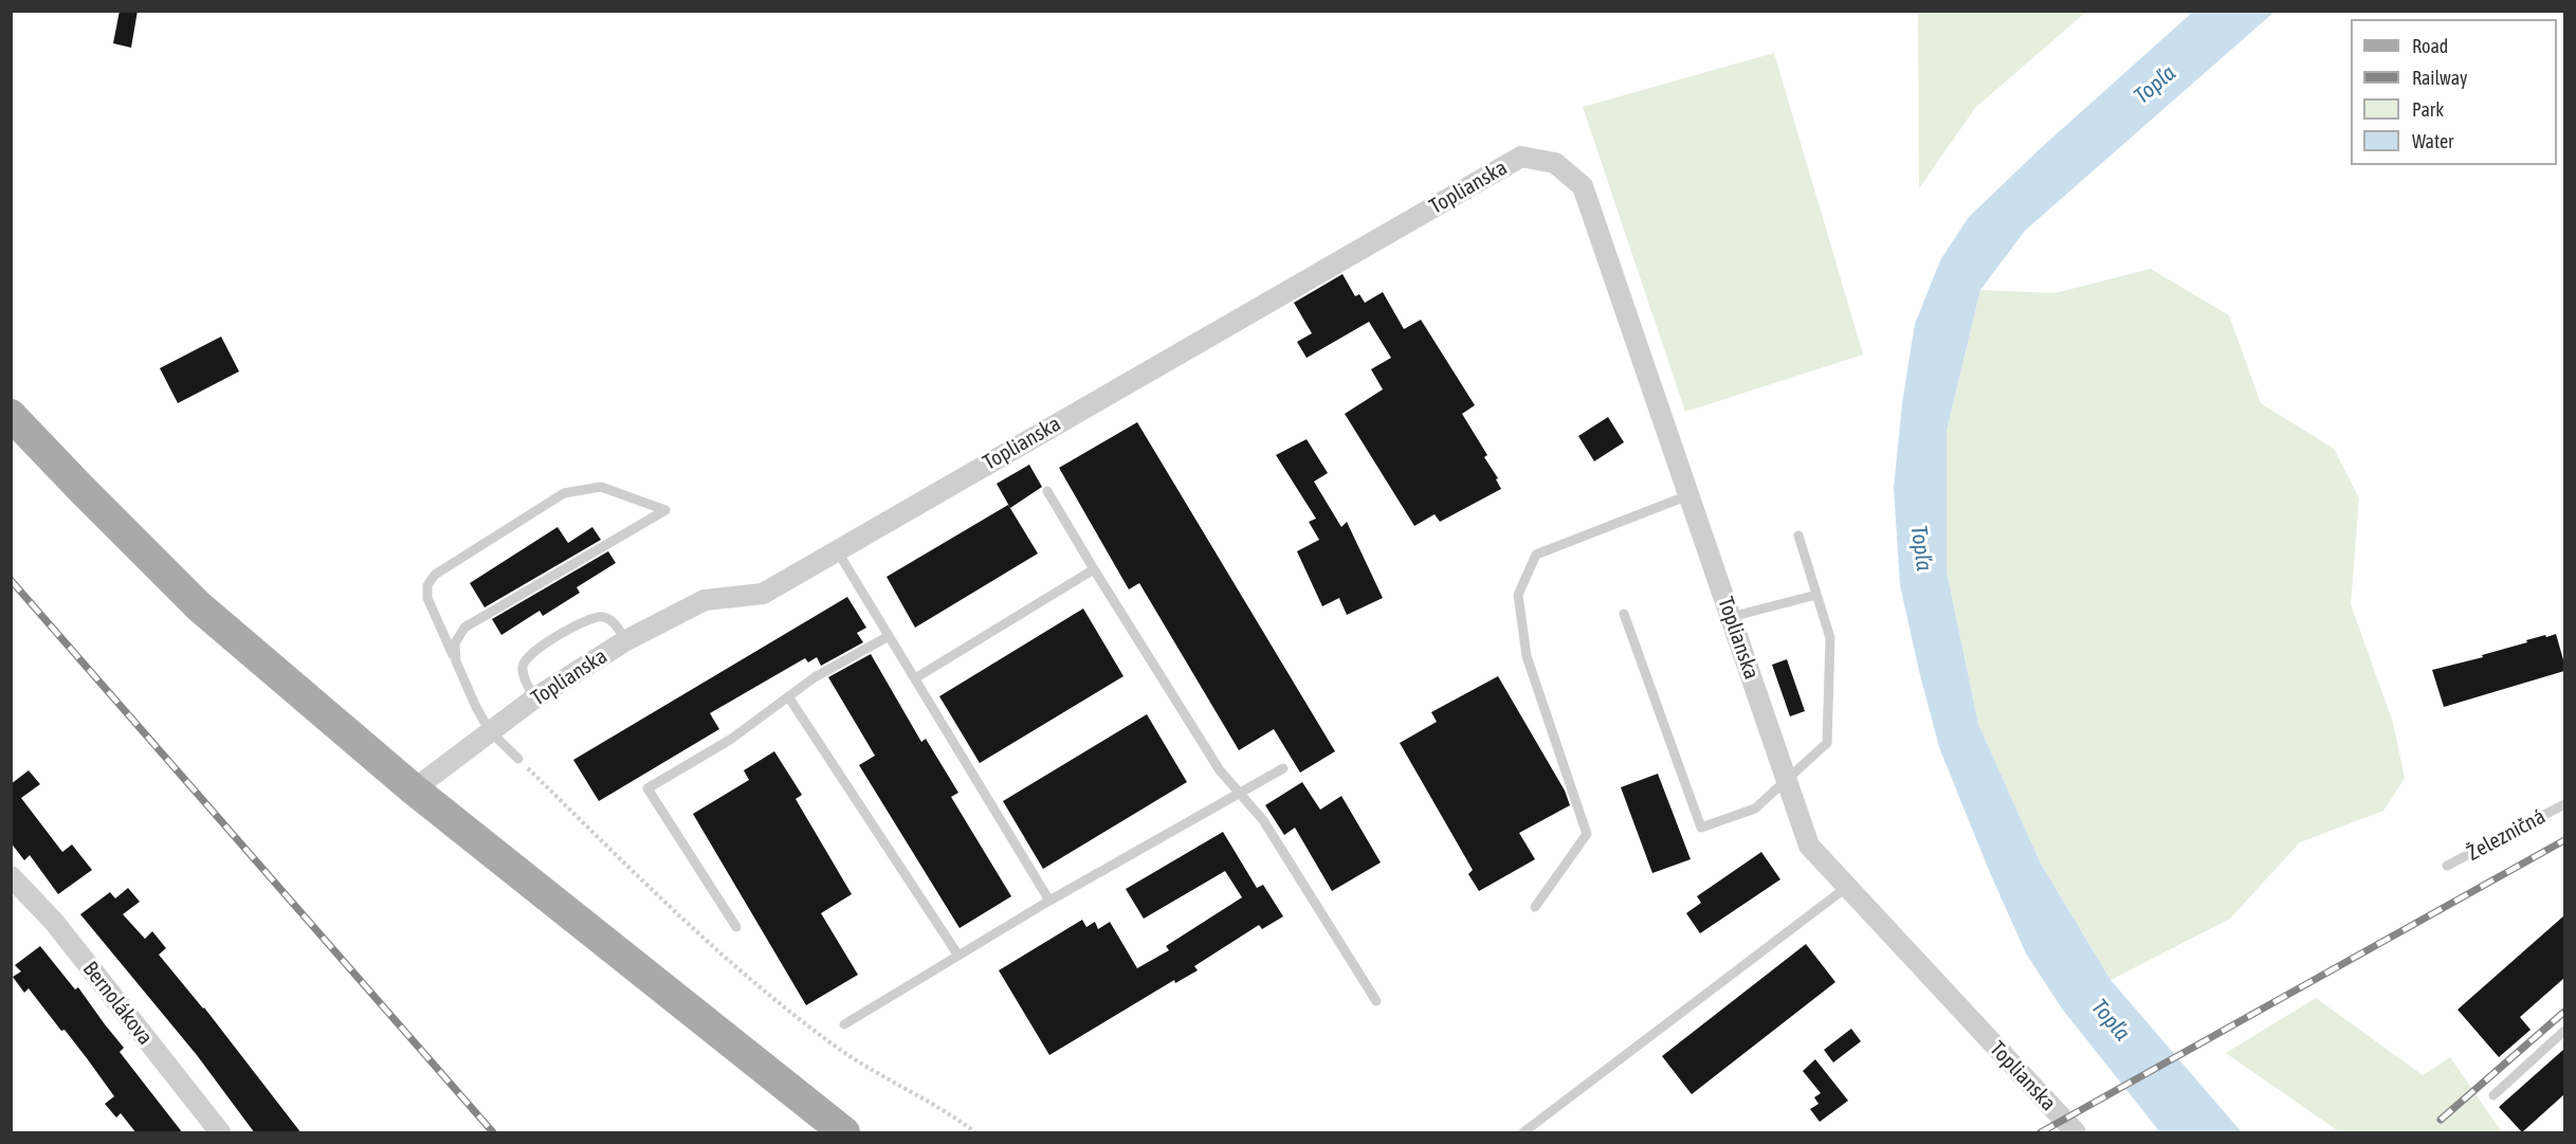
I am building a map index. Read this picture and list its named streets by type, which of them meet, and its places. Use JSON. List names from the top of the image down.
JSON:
{
  "streets": {
    "street": ["Toplianska", "Bernolákova"],
    "lane": ["Železničná"]
  },
  "water": ["Topľa"],
  "legend": [
    "Road",
    "Railway",
    "Park",
    "Water"
  ]
}
